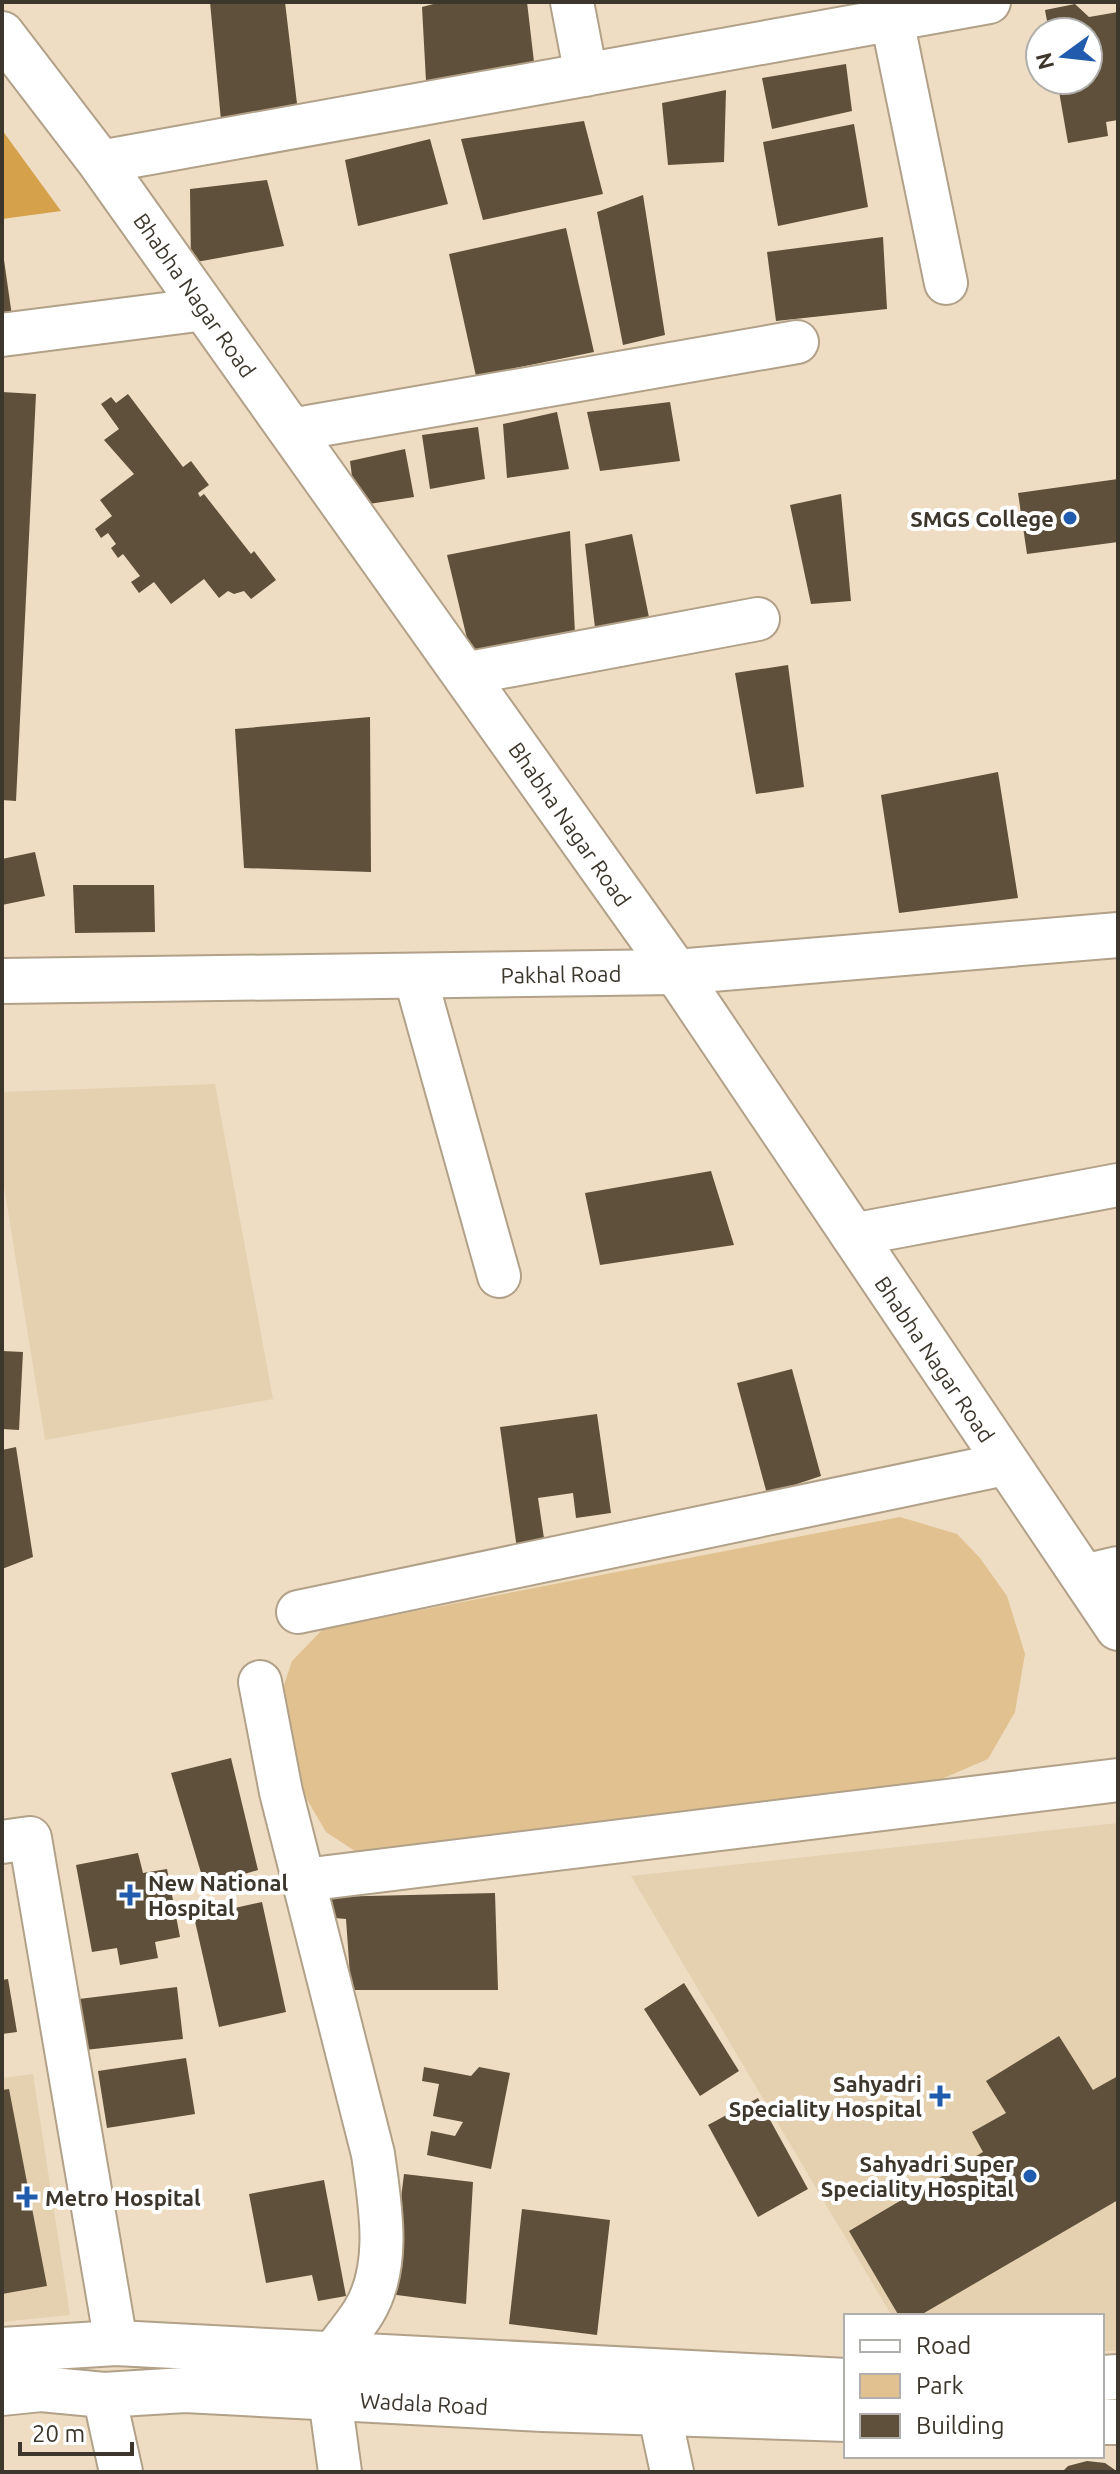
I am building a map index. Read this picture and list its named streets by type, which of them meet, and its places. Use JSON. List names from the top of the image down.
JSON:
{
  "streets": {
    "main road": ["Bhabha Nagar Road", "Pakhal Road", "Wadala Road"]
  },
  "crossings": [
    ["Bhabha Nagar Road", "Pakhal Road"]
  ],
  "places": {
    "other": ["SMGS College", "Sahyadri Super Speciality Hospital"],
    "health": ["New National Hospital", "Sahyadri Speciality Hospital", "Metro Hospital"]
  },
  "legend": ["Road", "Park", "Building"],
  "scale_bar": "20 m",
  "north": "left"
}
